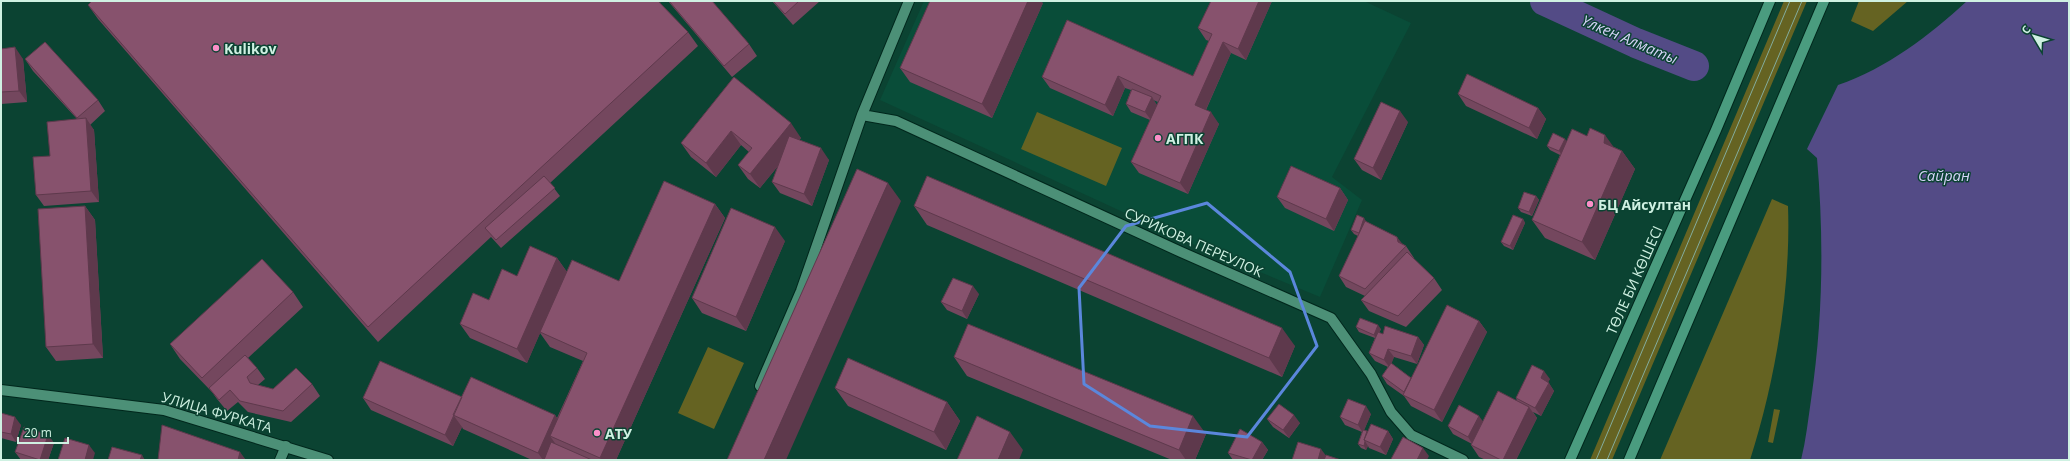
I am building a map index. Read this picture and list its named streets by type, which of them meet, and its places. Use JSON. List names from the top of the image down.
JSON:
{
  "streets": {
    "main road": ["ТӨЛЕ БИ КӨШЕСІ"],
    "street": ["СУРИКОВА ПЕРЕУЛОК", "УЛИЦА ФУРКАТА"]
  },
  "water": ["Үлкен Алматы", "Сайран"],
  "places": [
    "Kulikov",
    "АГПК",
    "БЦ Айсултан",
    "АТУ"
  ],
  "scale_bar": "20 m",
  "north": "top left"
}
